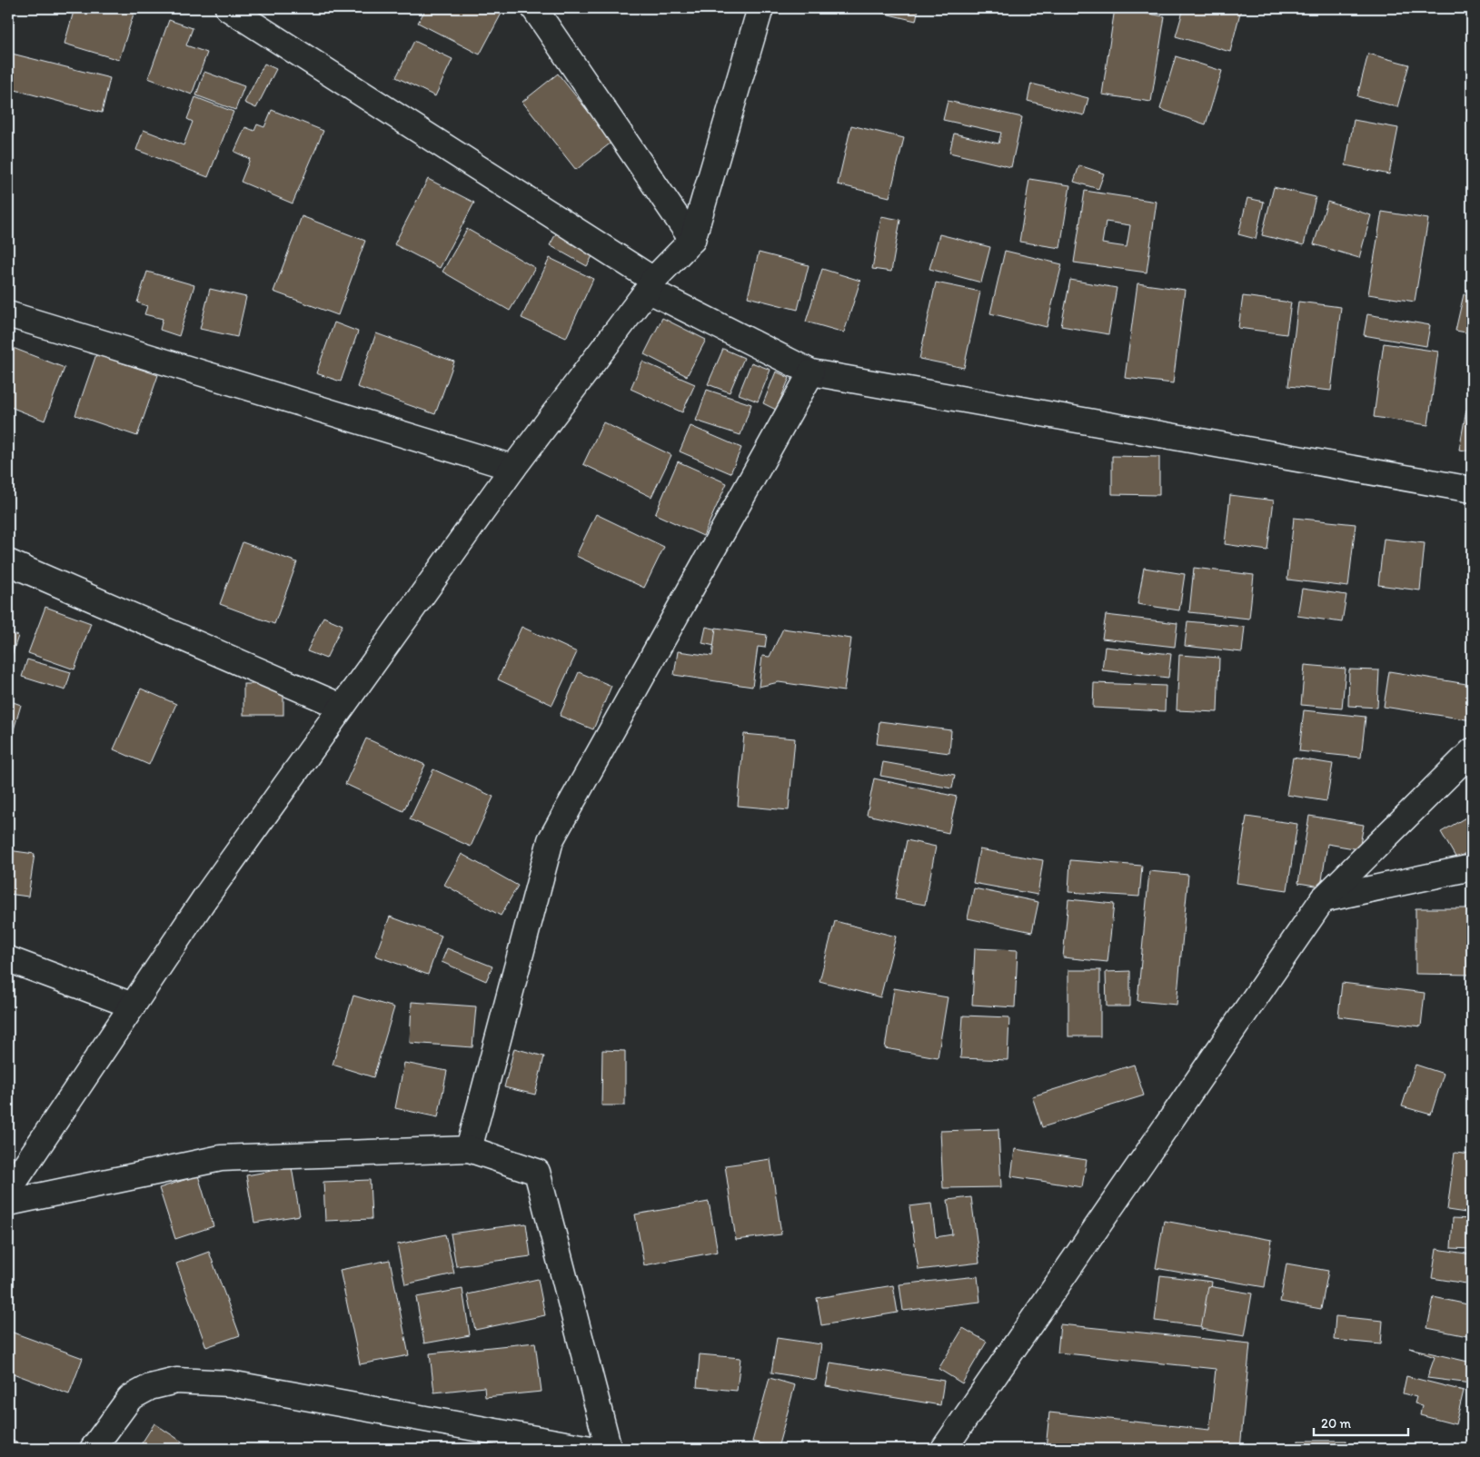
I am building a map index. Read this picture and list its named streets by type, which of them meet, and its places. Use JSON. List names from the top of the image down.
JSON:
{
  "scale_bar": "20 m"
}
